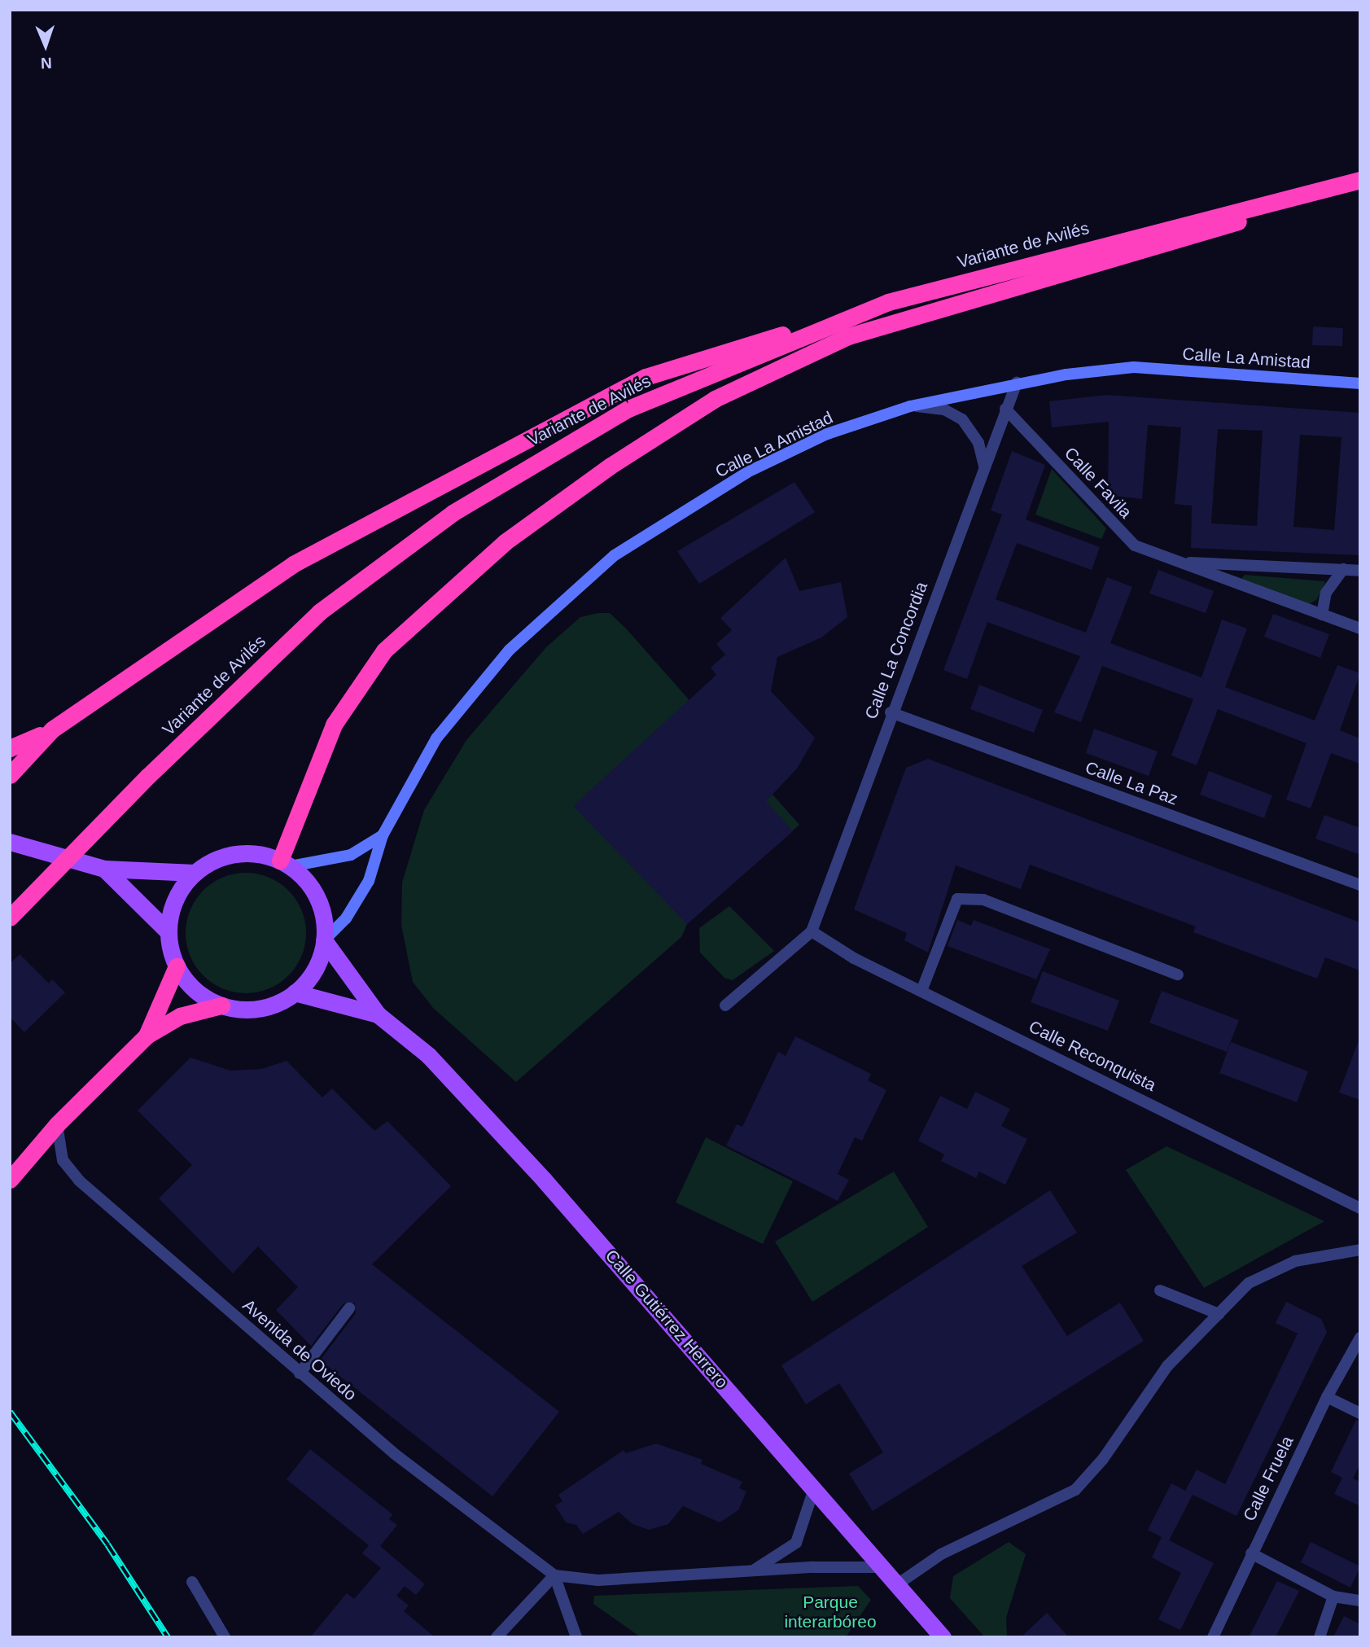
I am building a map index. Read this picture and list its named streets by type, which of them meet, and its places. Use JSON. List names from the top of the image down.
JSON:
{
  "streets": {
    "highway": ["Variante de Avilés"],
    "main road": ["Calle La Amistad", "Calle Gutiérrez Herrero"],
    "street": [
      "Calle Favila",
      "Calle La Concordia",
      "Calle La Paz",
      "Calle Reconquista",
      "Avenida de Oviedo",
      "Calle Fruela"
    ]
  },
  "crossings": [
    ["Calle La Amistad", "Calle La Concordia"],
    ["Calle Favila", "Calle La Concordia"],
    ["Calle La Concordia", "Calle La Paz"],
    ["Calle La Concordia", "Calle Reconquista"],
    ["Calle Gutiérrez Herrero", "Avenida de Oviedo"]
  ],
  "parks": ["Parque interarbóreo"],
  "north": "bottom"
}
